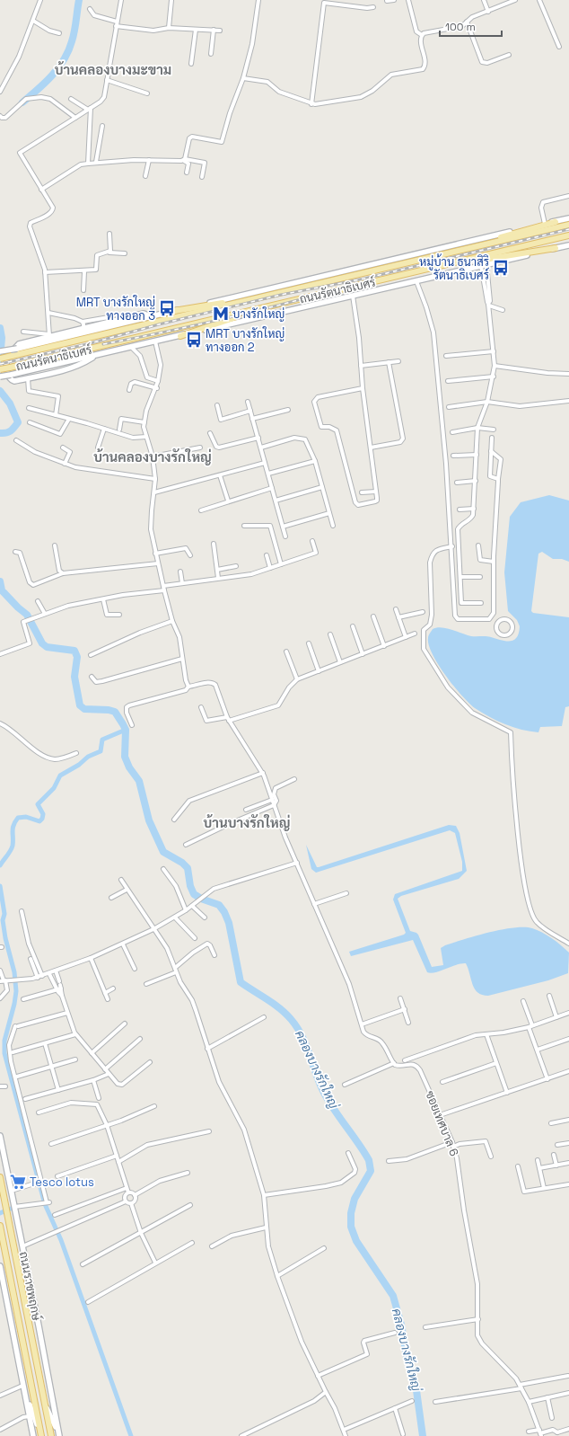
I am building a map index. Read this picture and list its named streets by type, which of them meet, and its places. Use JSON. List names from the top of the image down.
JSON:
{
  "streets": {
    "main road": ["ถนนรัตนาธิเบศร์", "ถนนราชพฤกษ์"],
    "street": ["ซอยเทศบาล 6"]
  },
  "districts": ["บ้านคลองบางมะขาม", "บ้านคลองบางรักใหญ่", "บ้านบางรักใหญ่"],
  "water": ["คลองบางรักใหญ่"],
  "places": {
    "bus stop": ["หมู่บ้าน ธนาสิริ รัตนาธิเบศร์", "MRT บางรักใหญ่ ทางออก 3", "MRT บางรักใหญ่ ทางออก 2"],
    "metro station": ["บางรักใหญ่"],
    "supermarket": ["Tesco lotus"]
  },
  "scale_bar": "100 m"
}
